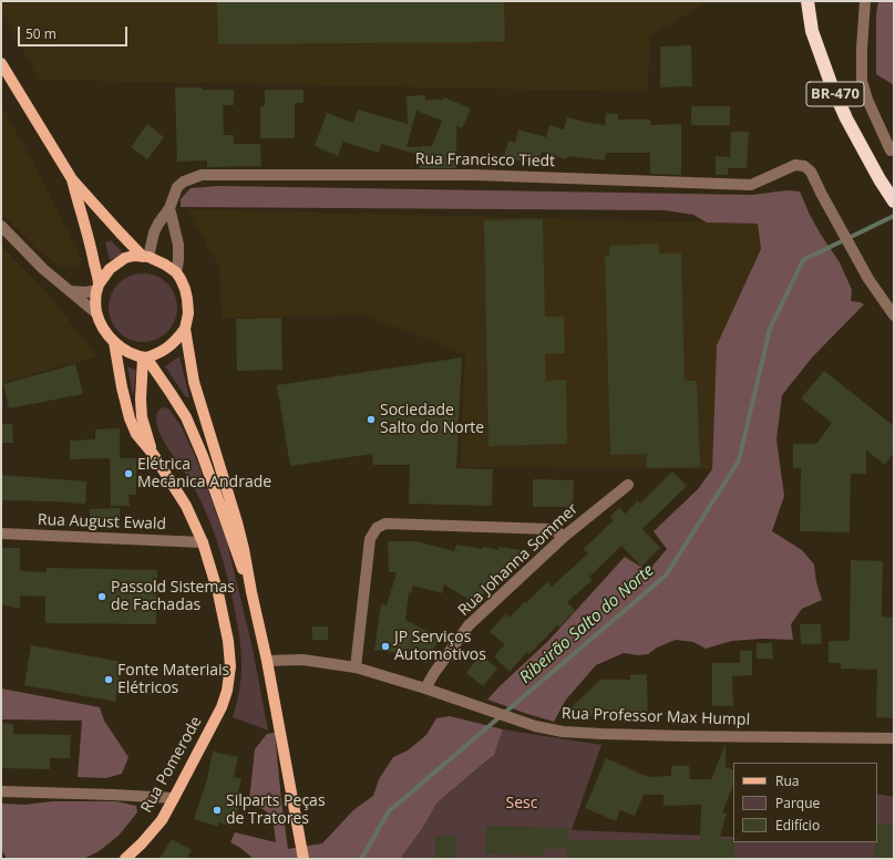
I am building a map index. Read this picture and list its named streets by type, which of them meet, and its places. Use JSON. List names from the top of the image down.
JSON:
{
  "streets": {
    "highway": ["BR-470"],
    "main road": ["Rua Pomerode"],
    "street": [
      "Rua Francisco Tiedt",
      "Rua August Ewald",
      "Rua Johanna Sommer",
      "Rua Professor Max Humpl"
    ]
  },
  "crossings": [
    ["Rua Francisco Tiedt", "Rua Pomerode"],
    ["Rua August Ewald", "Rua Pomerode"],
    ["Rua Johanna Sommer", "Rua Professor Max Humpl"]
  ],
  "water": ["Ribeirão Salto do Norte"],
  "parks": ["Sesc"],
  "places": [
    "Sociedade Salto do Norte",
    "Elétrica Mecânica Andrade",
    "Passold Sistemas de Fachadas",
    "JP Serviços Automotivos",
    "Fonte Materiais Elétricos",
    "Silparts Peças de Tratores"
  ],
  "legend": ["Rua", "Parque", "Edifício"],
  "scale_bar": "50 m"
}
